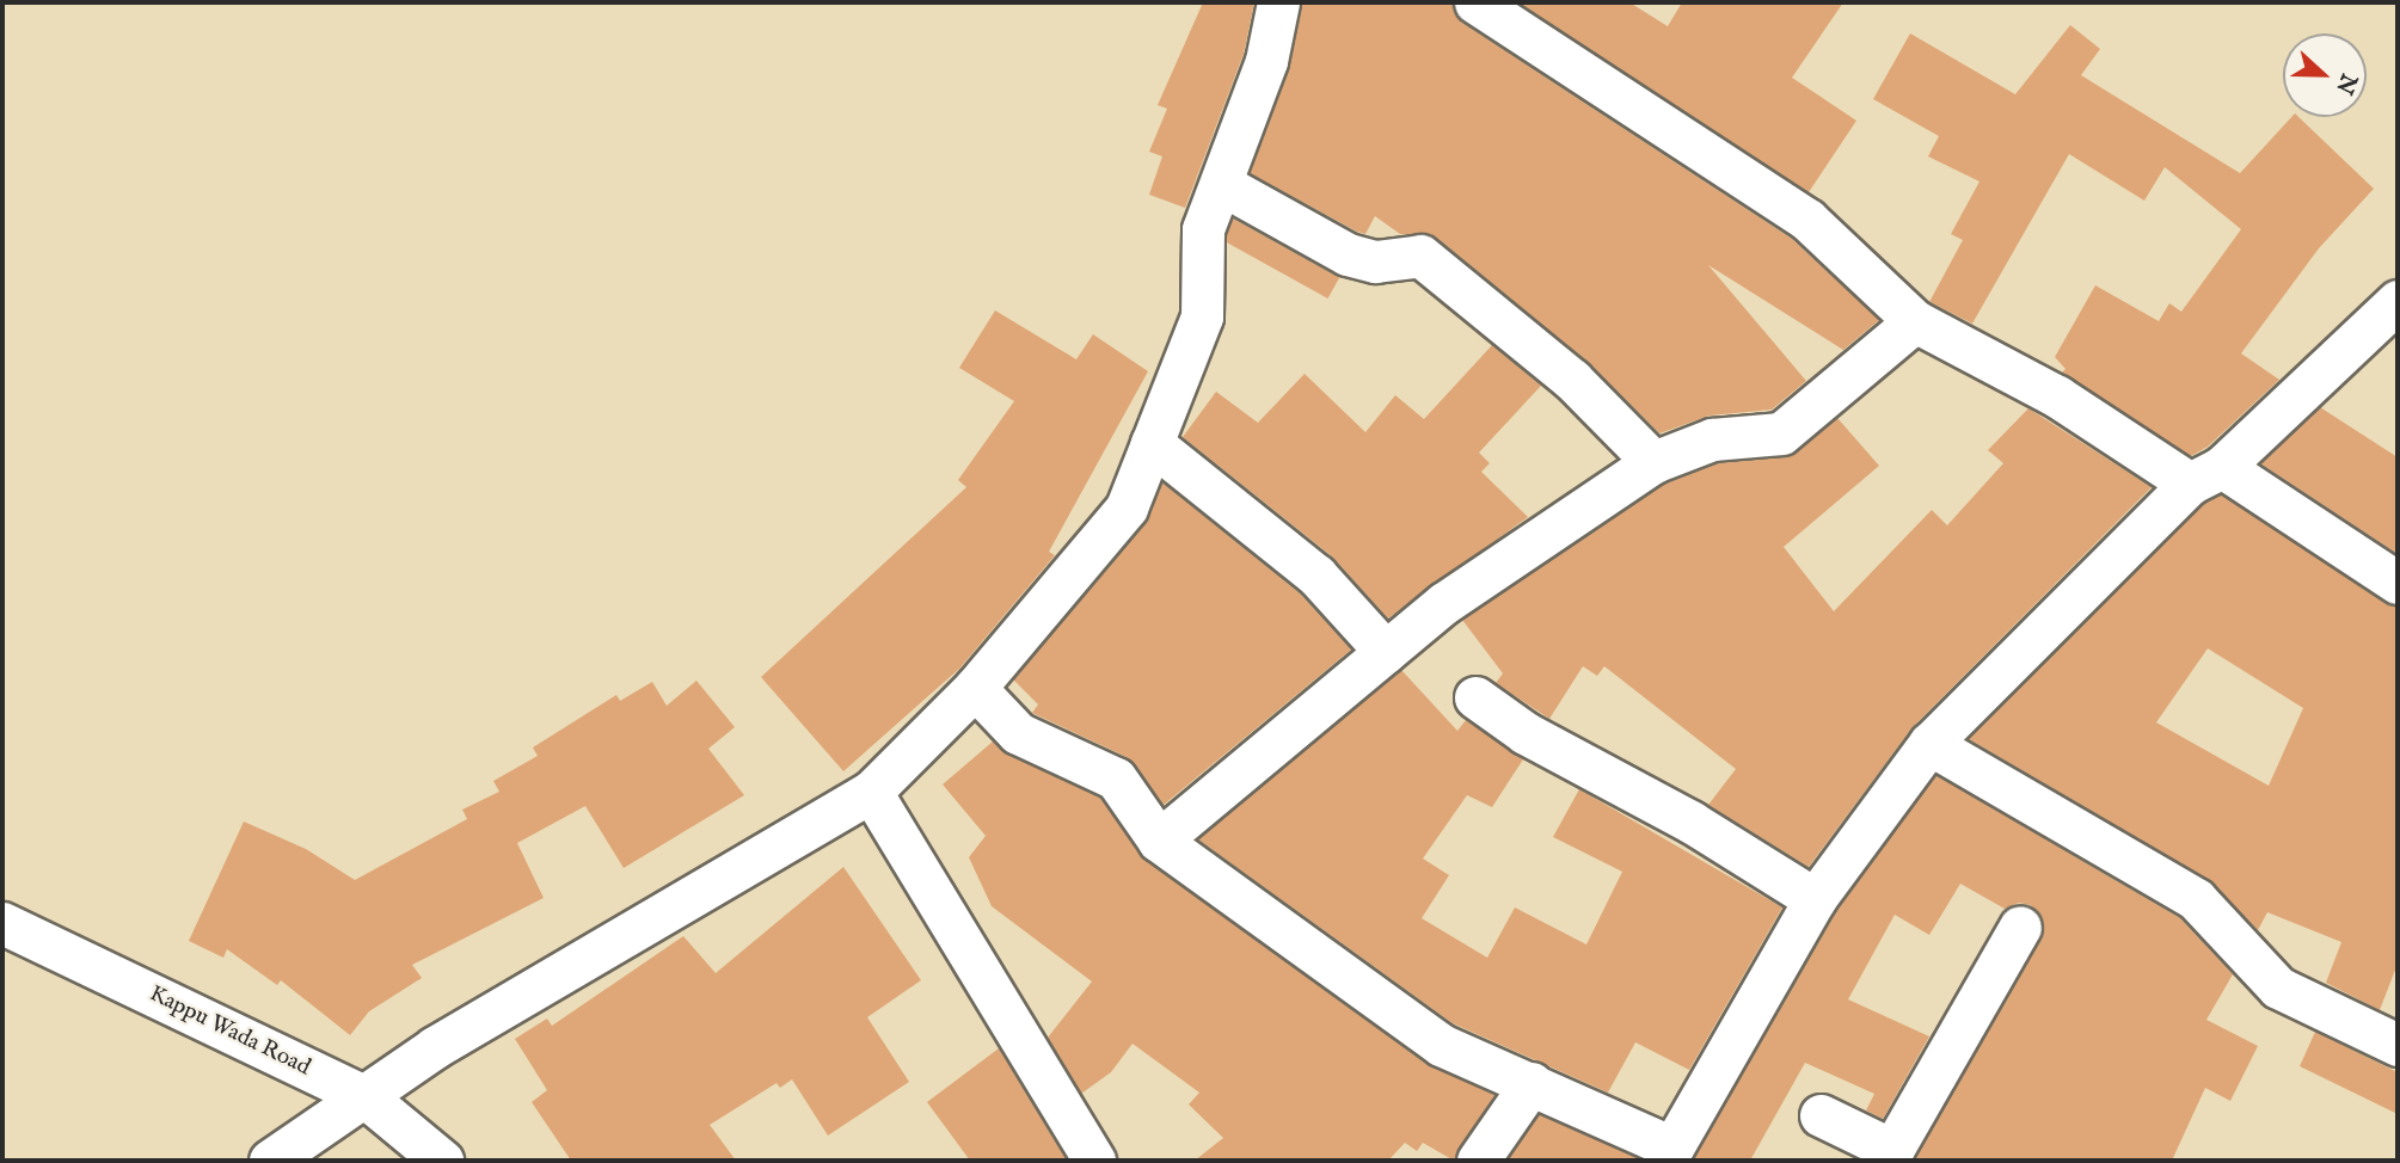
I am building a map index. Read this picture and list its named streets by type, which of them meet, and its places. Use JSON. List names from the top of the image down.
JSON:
{
  "streets": {
    "street": ["Kappu Wada Road"]
  },
  "north": "right"
}
